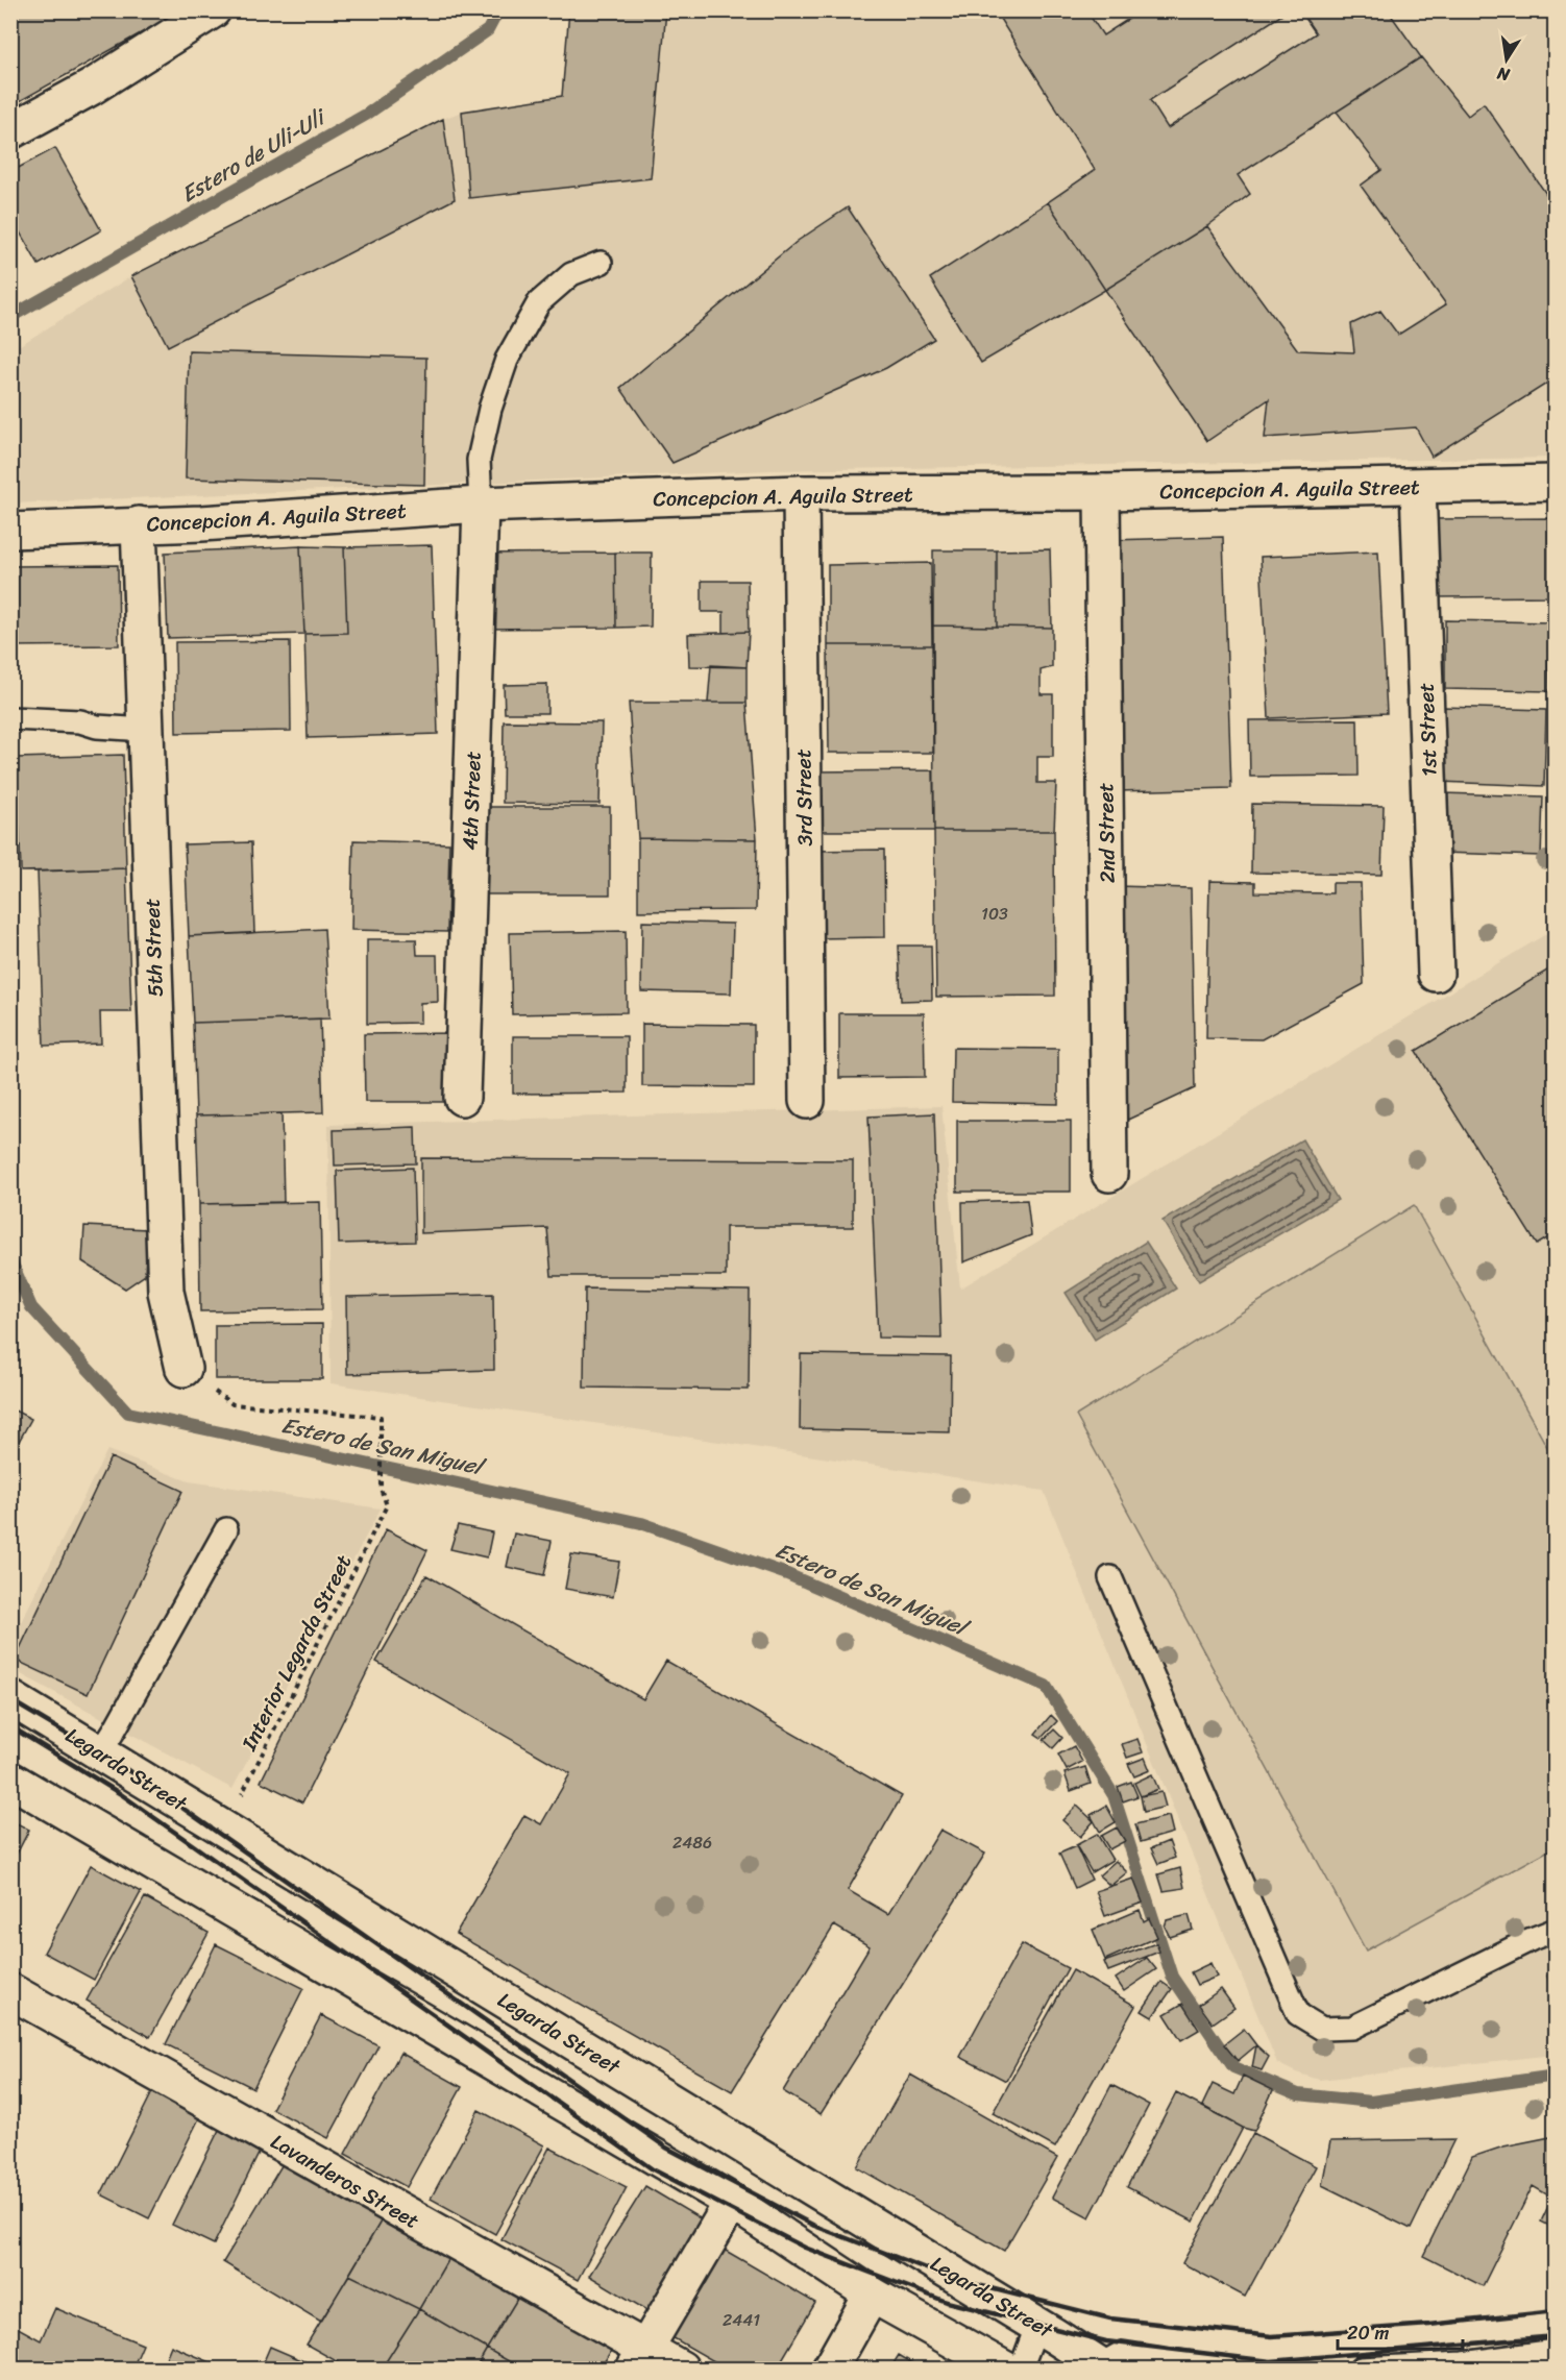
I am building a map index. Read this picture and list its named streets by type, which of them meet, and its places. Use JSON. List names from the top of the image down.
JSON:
{
  "streets": {
    "street": [
      "Concepcion A. Aguila Street",
      "1st Street",
      "3rd Street",
      "4th Street",
      "2nd Street",
      "5th Street",
      "Legarda Street",
      "Lavanderos Street"
    ],
    "path": ["Interior Legarda Street"]
  },
  "crossings": [
    ["Concepcion A. Aguila Street", "1st Street"],
    ["Concepcion A. Aguila Street", "3rd Street"],
    ["Concepcion A. Aguila Street", "4th Street"],
    ["Concepcion A. Aguila Street", "2nd Street"],
    ["Concepcion A. Aguila Street", "5th Street"],
    ["5th Street", "Interior Legarda Street"],
    ["Interior Legarda Street", "Legarda Street"]
  ],
  "water": ["Estero de Uli-Uli", "Estero de San Miguel"],
  "house_numbers": ["103", "2486", "2441"],
  "scale_bar": "20 m",
  "north": "bottom"
}
